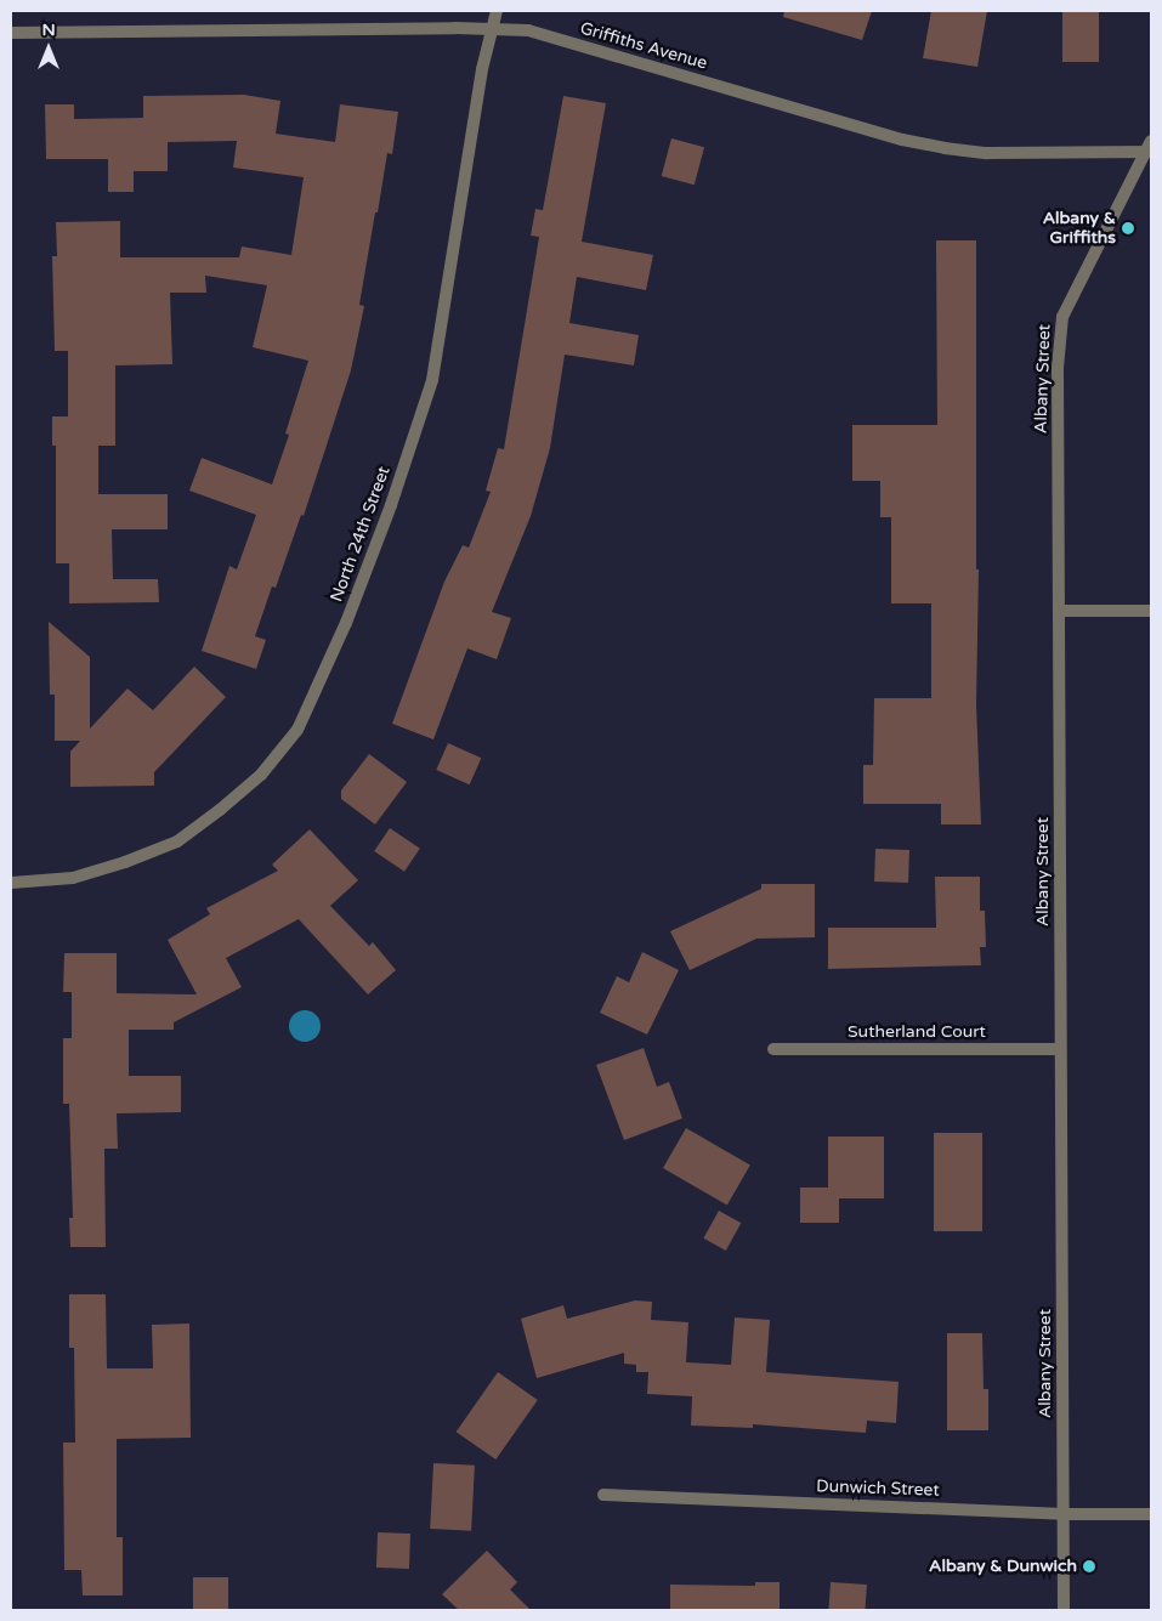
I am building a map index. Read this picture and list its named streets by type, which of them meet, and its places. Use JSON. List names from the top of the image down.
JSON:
{
  "streets": {
    "street": [
      "Griffiths Avenue",
      "Albany Street",
      "North 24th Street",
      "Sutherland Court",
      "Dunwich Street"
    ]
  },
  "crossings": [
    ["Griffiths Avenue", "Albany Street"],
    ["Griffiths Avenue", "North 24th Street"],
    ["Albany Street", "Sutherland Court"],
    ["Albany Street", "Dunwich Street"]
  ],
  "places": ["Albany & Griffiths", "Albany & Dunwich"],
  "north": "top"
}
